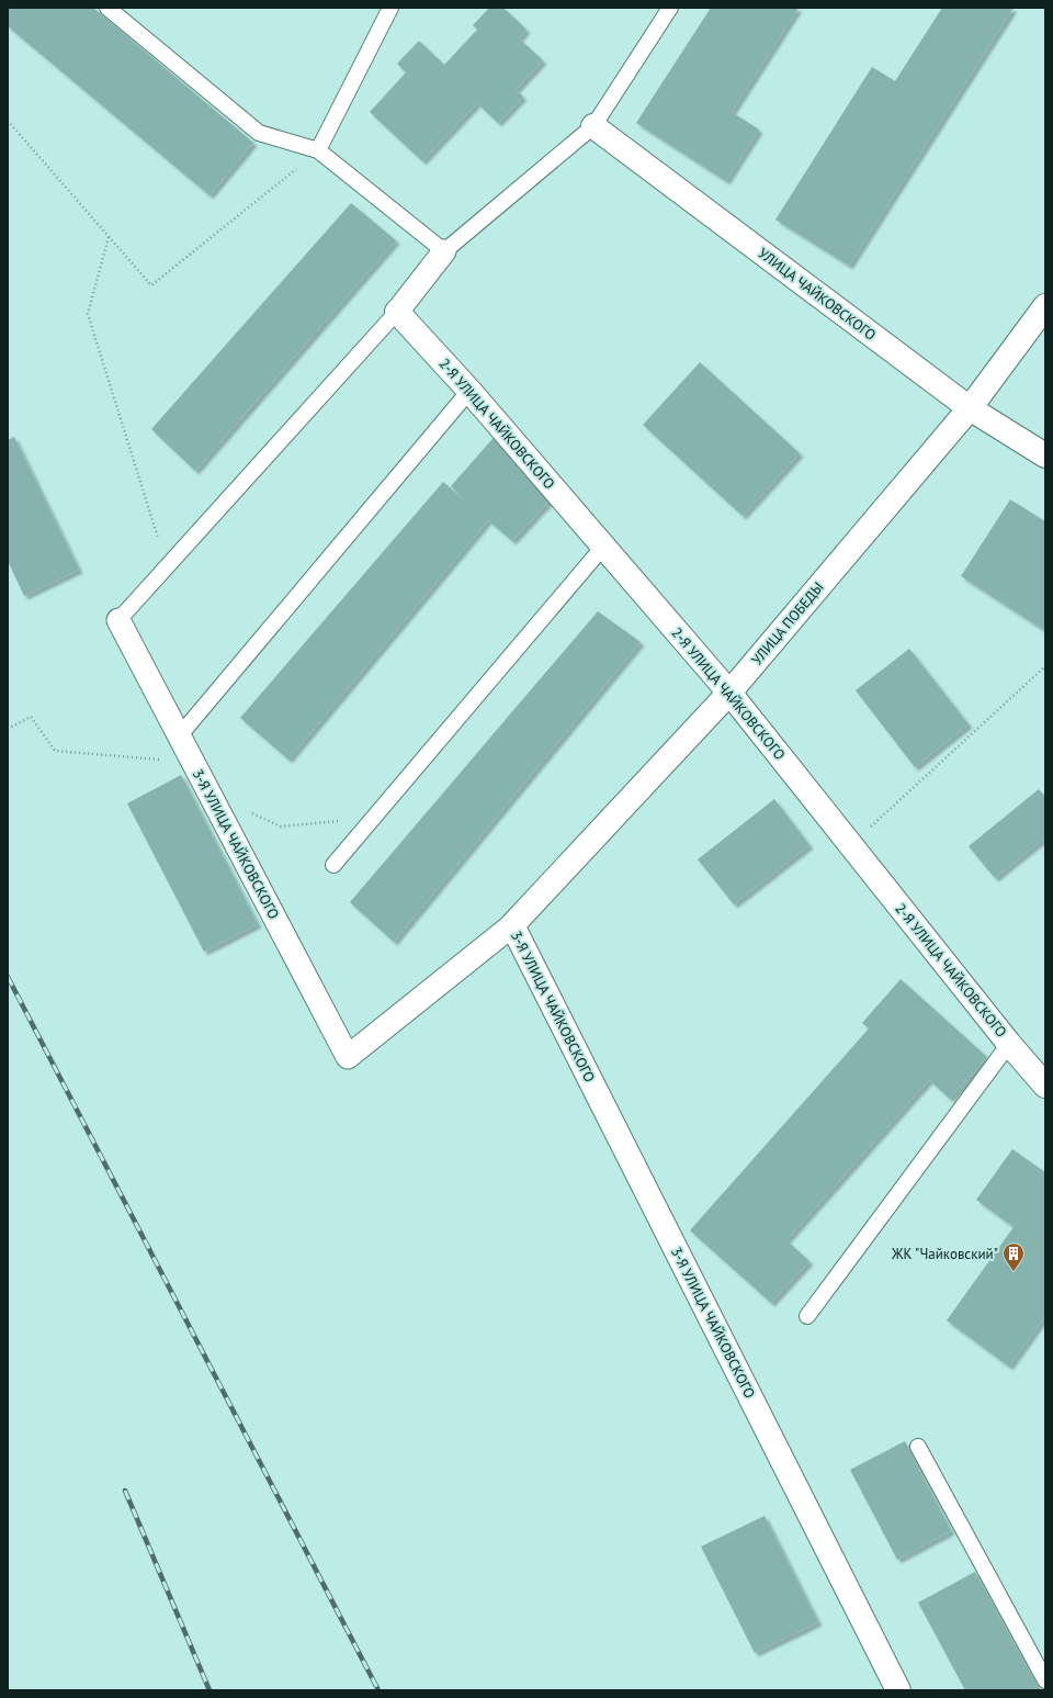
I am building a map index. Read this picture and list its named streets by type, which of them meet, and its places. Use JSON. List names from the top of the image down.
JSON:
{
  "streets": {
    "street": [
      "УЛИЦА ЧАЙКОВСКОГО",
      "2-Я УЛИЦА ЧАЙКОВСКОГО",
      "УЛИЦА ПОБЕДЫ",
      "3-Я УЛИЦА ЧАЙКОВСКОГО"
    ]
  },
  "crossings": [
    ["УЛИЦА ЧАЙКОВСКОГО", "УЛИЦА ПОБЕДЫ"],
    ["2-Я УЛИЦА ЧАЙКОВСКОГО", "УЛИЦА ПОБЕДЫ"],
    ["УЛИЦА ПОБЕДЫ", "3-Я УЛИЦА ЧАЙКОВСКОГО"]
  ],
  "places": {
    "building": ["ЖК \"Чайковский\""]
  }
}
